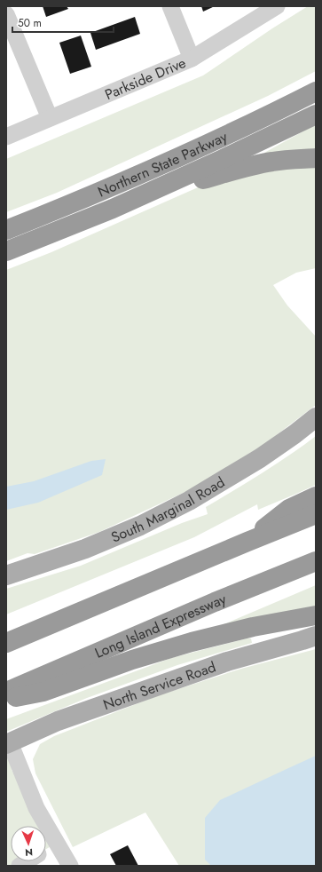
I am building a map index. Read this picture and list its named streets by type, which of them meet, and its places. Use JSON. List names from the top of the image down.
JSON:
{
  "streets": {
    "highway": ["Northern State Parkway", "Long Island Expressway"],
    "main road": ["South Marginal Road", "North Service Road"],
    "street": ["Parkside Drive"]
  },
  "scale_bar": "50 m",
  "north": "bottom"
}
